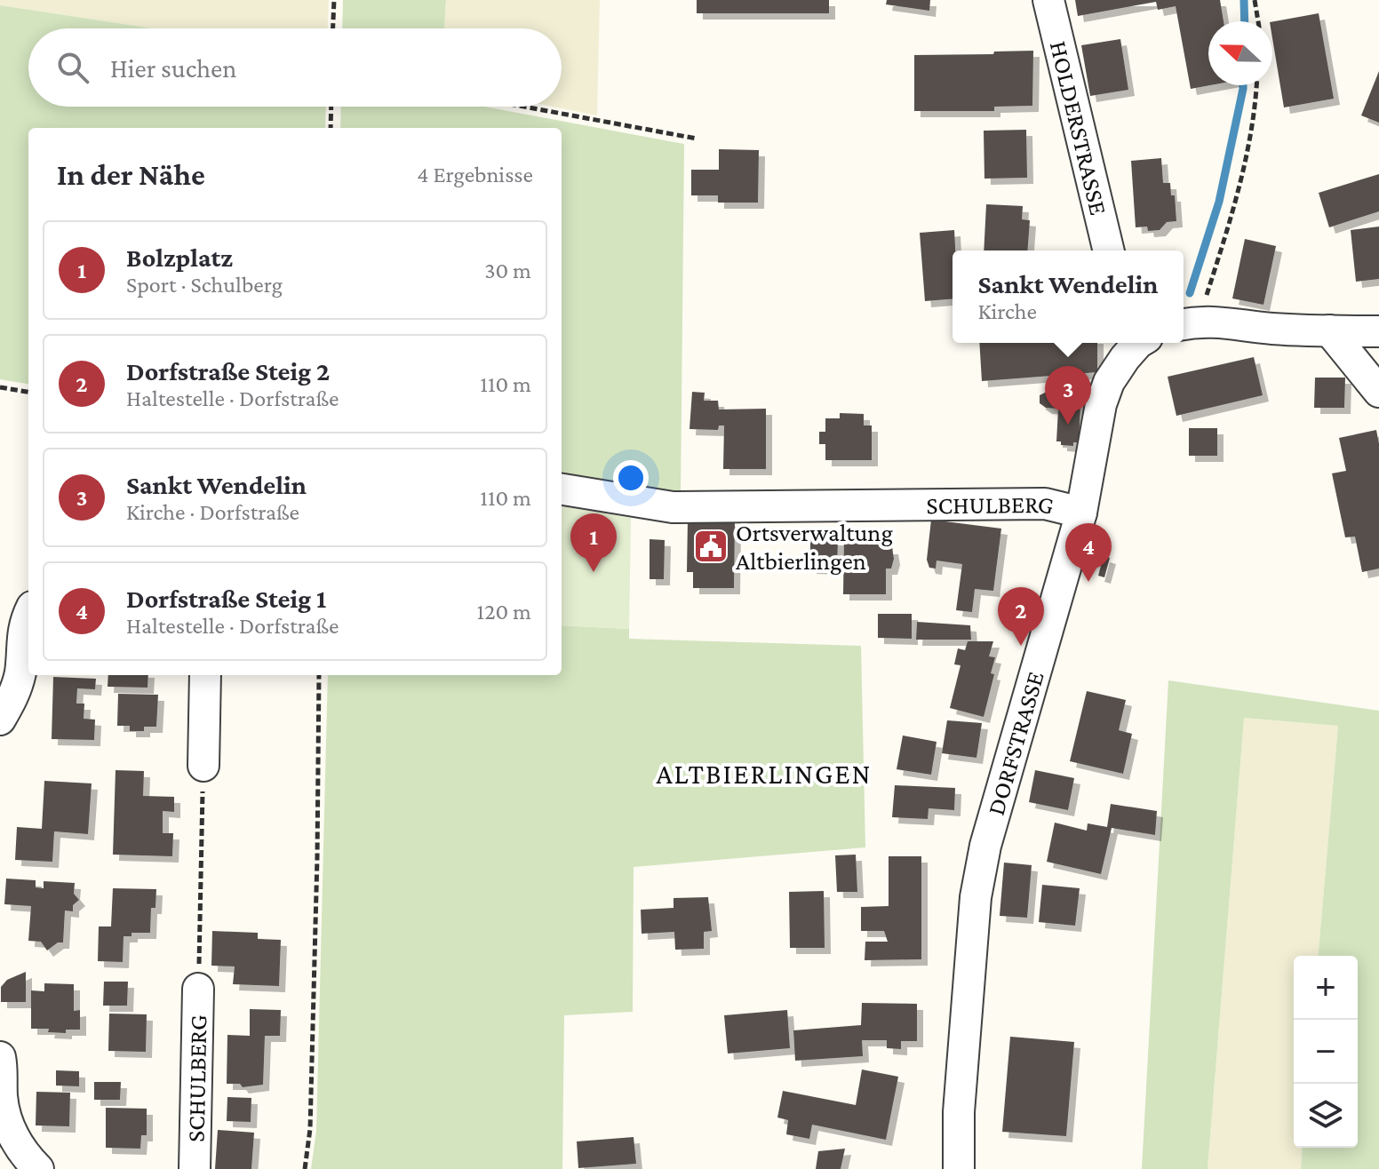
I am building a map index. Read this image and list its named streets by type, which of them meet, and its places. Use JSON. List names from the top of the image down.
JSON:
{
  "streets": {
    "street": ["HOLDERSTRASSE", "SCHULBERG", "DORFSTRASSE"]
  },
  "crossings": [
    ["SCHULBERG", "DORFSTRASSE"]
  ],
  "districts": ["ALTBIERLINGEN"],
  "places": {
    "public building": ["Ortsverwaltung Altbierlingen"]
  },
  "north": "left",
  "page": {
    "search": "Hier suchen",
    "heading": ["In der Nähe", "4 Ergebnisse"],
    "list": [
      {
        "mark": "1",
        "name": "Bolzplatz",
        "note": "Sport · Schulberg",
        "value": "30 m"
      },
      {
        "mark": "2",
        "name": "Dorfstraße Steig 2",
        "note": "Haltestelle · Dorfstraße",
        "value": "110 m"
      },
      {
        "mark": "3",
        "name": "Sankt Wendelin",
        "note": "Kirche · Dorfstraße",
        "value": "110 m"
      },
      {
        "mark": "4",
        "name": "Dorfstraße Steig 1",
        "note": "Haltestelle · Dorfstraße",
        "value": "120 m"
      }
    ],
    "popup": ["Sankt Wendelin", "Kirche"],
    "pins": [
      "3",
      "1",
      "4",
      "2"
    ],
    "map_buttons": ["+", "−"]
  }
}
